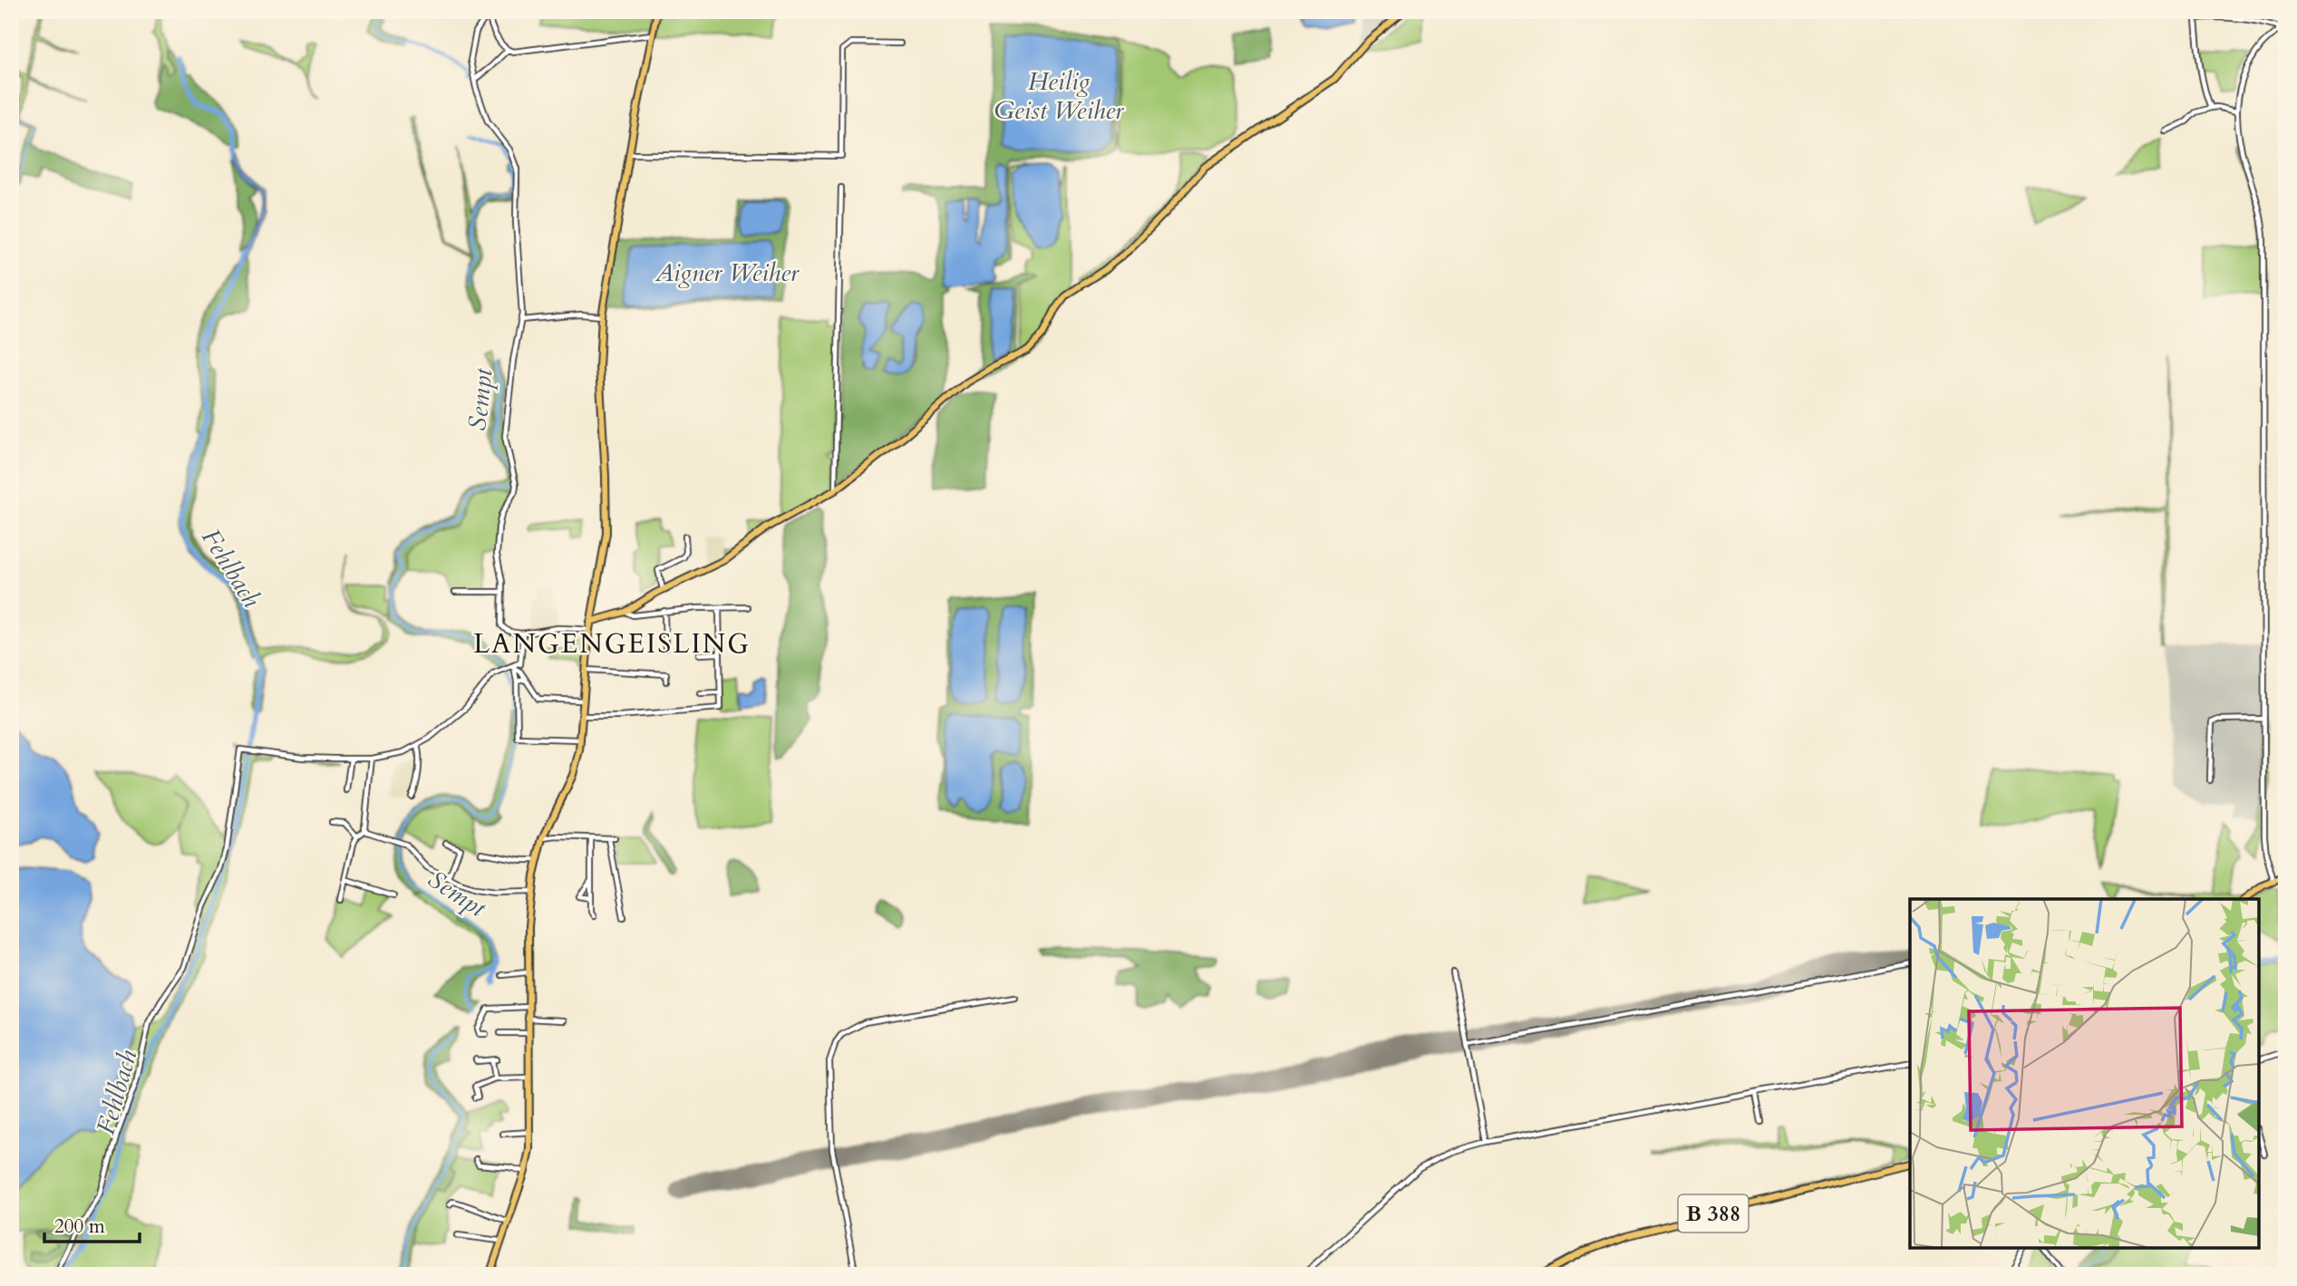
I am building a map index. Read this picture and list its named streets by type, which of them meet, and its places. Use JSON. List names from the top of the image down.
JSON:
{
  "streets": {
    "main road": ["B 388"]
  },
  "districts": ["LANGENGEISLING"],
  "water": [
    "Heilig Geist Weiher",
    "Aigner Weiher",
    "Sempt",
    "Fehlbach"
  ],
  "scale_bar": "200 m"
}
